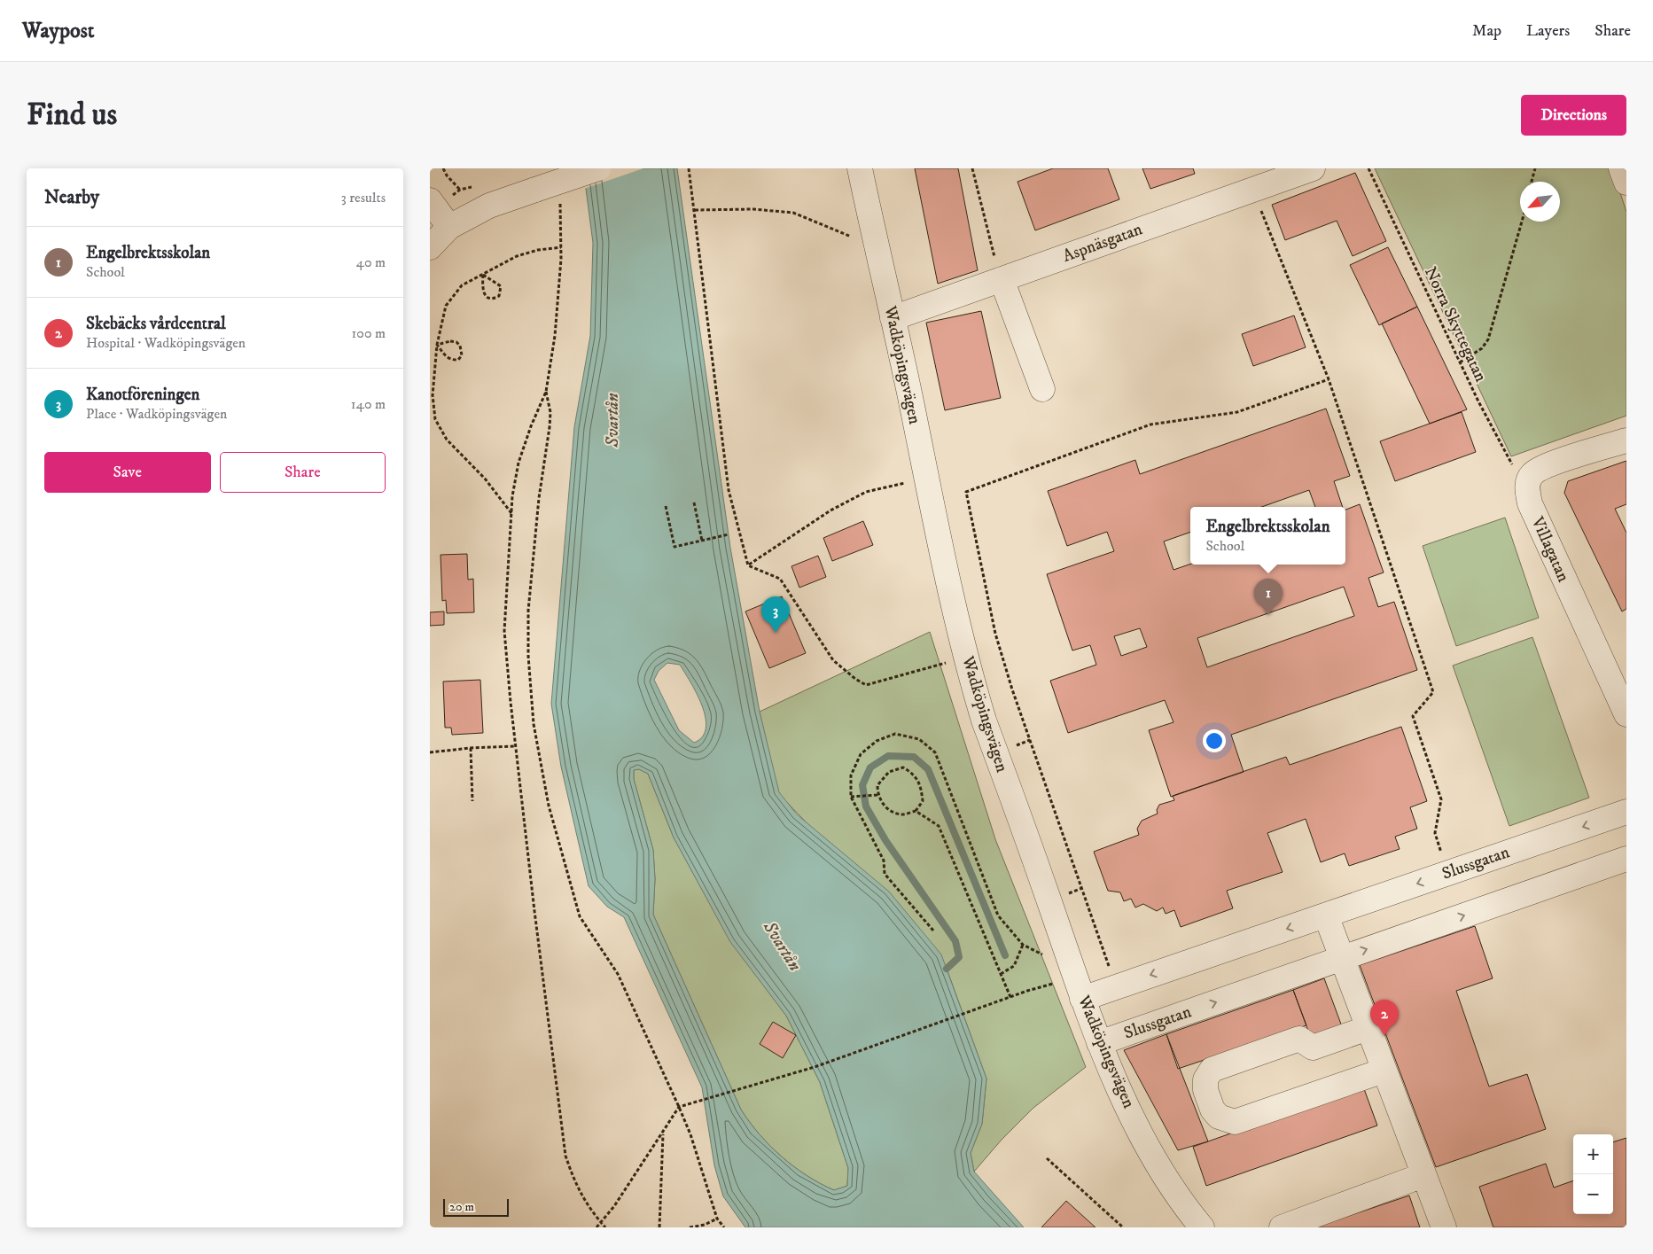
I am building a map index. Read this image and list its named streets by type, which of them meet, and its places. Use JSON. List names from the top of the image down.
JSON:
{
  "streets": {
    "street": [
      "Aspnäsgatan",
      "Wadköpingsvägen",
      "Villagatan",
      "Slussgatan"
    ],
    "path": ["Norra Skyttegatan"]
  },
  "crossings": [
    ["Aspnäsgatan", "Wadköpingsvägen"],
    ["Norra Skyttegatan", "Villagatan"],
    ["Wadköpingsvägen", "Slussgatan"]
  ],
  "water": ["Svartån"],
  "scale_bar": "20 m",
  "north": "bottom left",
  "page": {
    "header": "Waypost",
    "nav": ["Map", "Layers", "Share"],
    "buttons": [
      "Directions",
      ["Save", "Share"]
    ],
    "title": "Find us",
    "heading": ["Nearby", "3 results"],
    "list": [
      {
        "mark": "1",
        "name": "Engelbrektsskolan",
        "note": "School",
        "value": "40 m"
      },
      {
        "mark": "2",
        "name": "Skebäcks vårdcentral",
        "note": "Hospital · Wadköpingsvägen",
        "value": "100 m"
      },
      {
        "mark": "3",
        "name": "Kanotföreningen",
        "note": "Place · Wadköpingsvägen",
        "value": "140 m"
      }
    ],
    "popup": ["Engelbrektsskolan", "School"],
    "pins": ["1", "3", "2"],
    "map_buttons": ["+", "−"],
    "scale": "20 m"
  }
}
